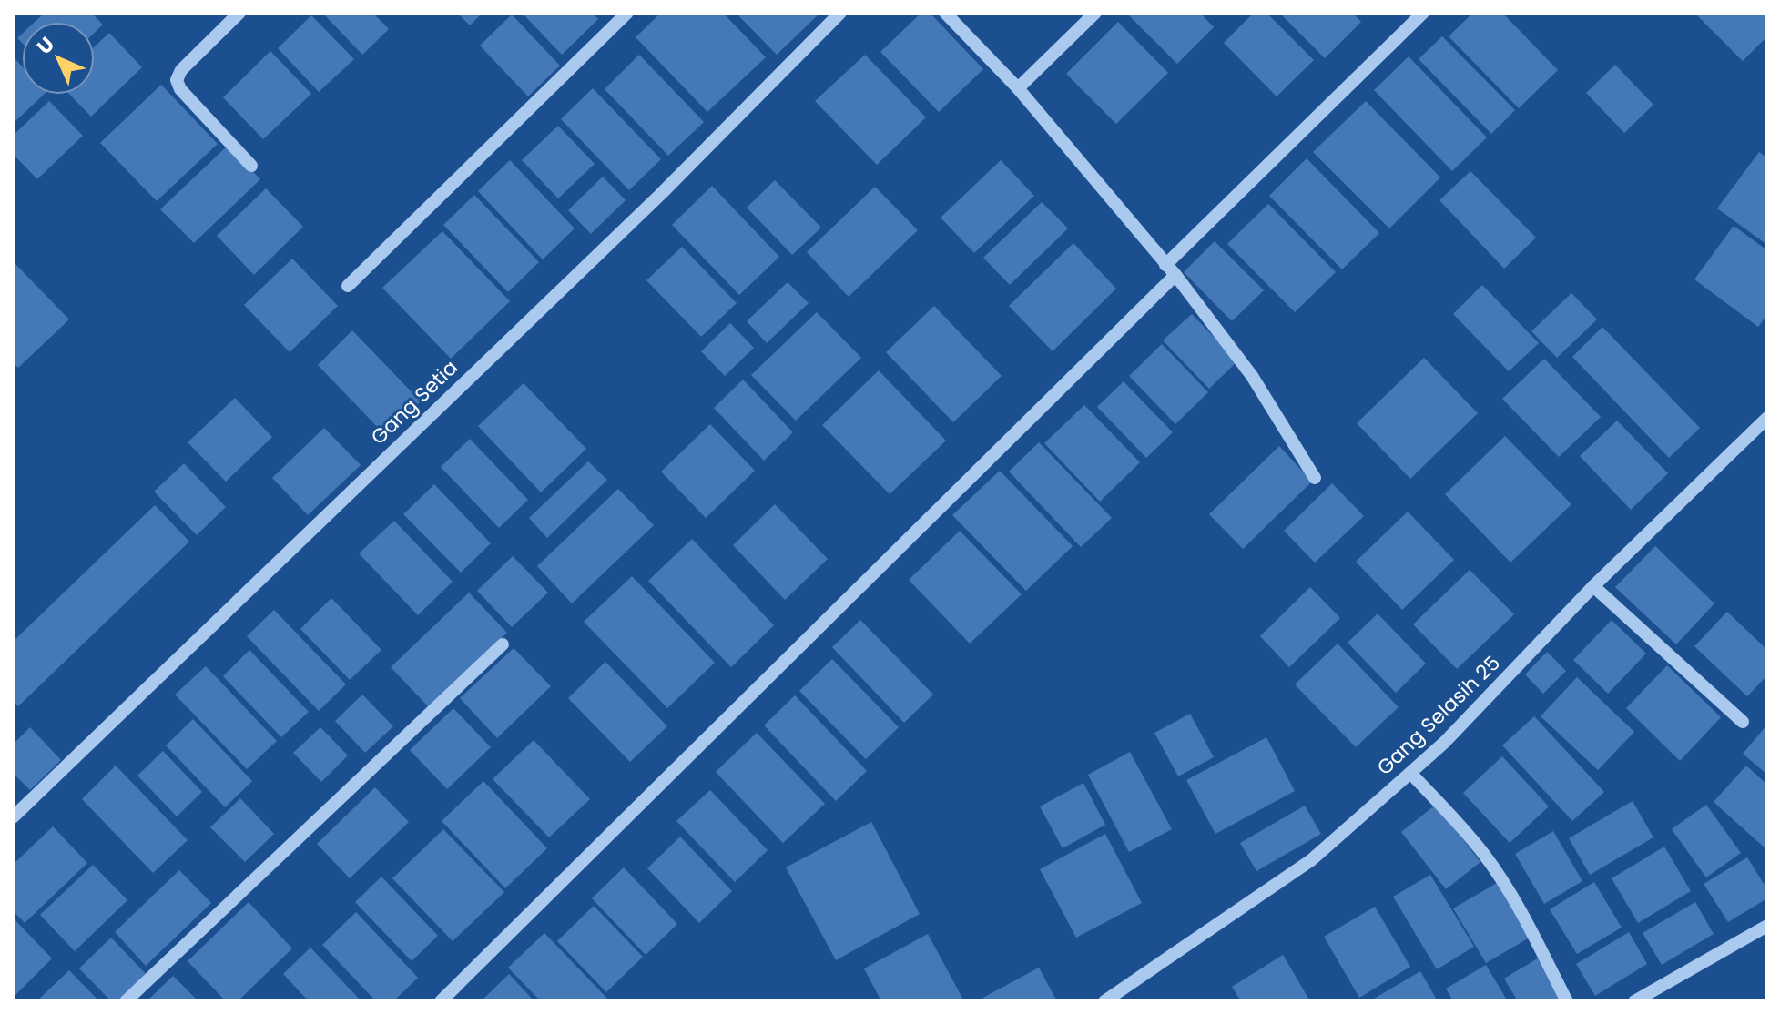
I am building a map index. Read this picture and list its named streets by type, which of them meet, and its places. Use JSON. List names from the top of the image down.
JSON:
{
  "streets": {
    "street": ["Gang Setia", "Gang Selasih 25"]
  },
  "north": "top left"
}
